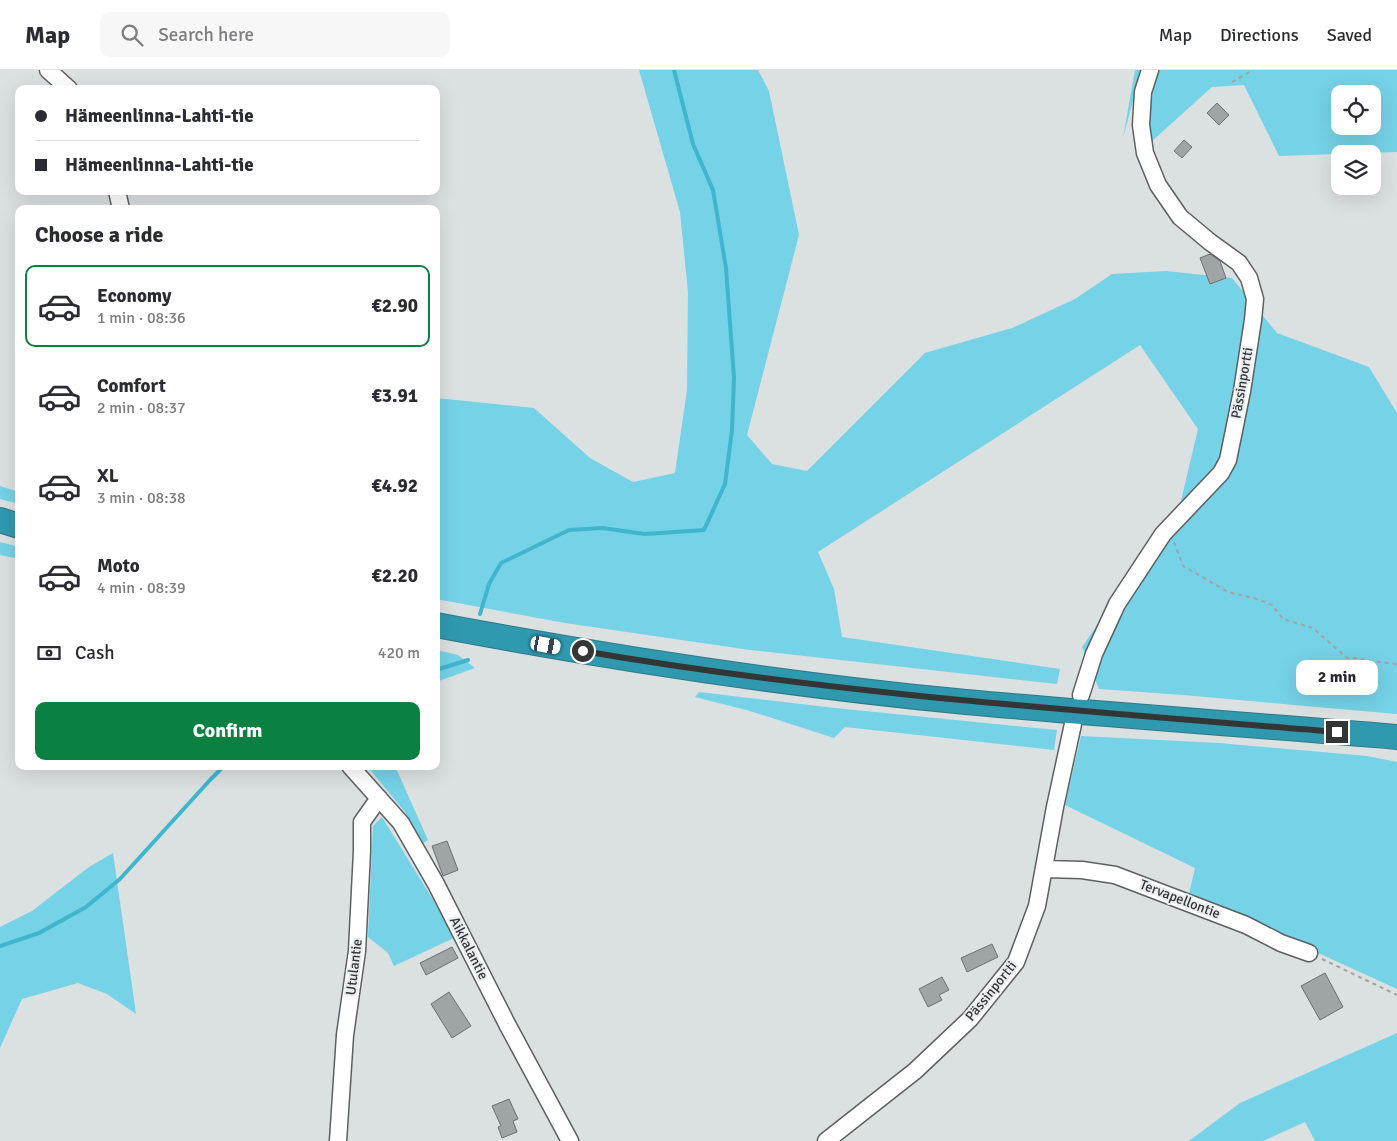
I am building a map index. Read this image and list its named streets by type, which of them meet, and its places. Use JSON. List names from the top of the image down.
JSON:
{
  "streets": {
    "street": [
      "Pässinportti",
      "Tervapellontie",
      "Aikkalantie",
      "Utulantie"
    ]
  },
  "crossings": [
    ["Pässinportti", "Tervapellontie"],
    ["Aikkalantie", "Utulantie"]
  ],
  "page": {
    "header": "Map",
    "search": "Search here",
    "nav": ["Map", "Directions", "Saved"],
    "banner": ["Hämeenlinna-Lahti-tie", "Hämeenlinna-Lahti-tie"],
    "heading": "Choose a ride",
    "list": [
      {
        "name": "Economy",
        "note": "1 min · 08:36",
        "value": "€2.90"
      },
      {
        "name": "Comfort",
        "note": "2 min · 08:37",
        "value": "€3.91"
      },
      {
        "name": "XL",
        "note": "3 min · 08:38",
        "value": "€4.92"
      },
      {
        "name": "Moto",
        "note": "4 min · 08:39",
        "value": "€2.20"
      }
    ],
    "pay": ["Cash", "420 m"],
    "bubble": "2 min",
    "buttons": "Confirm"
  }
}
